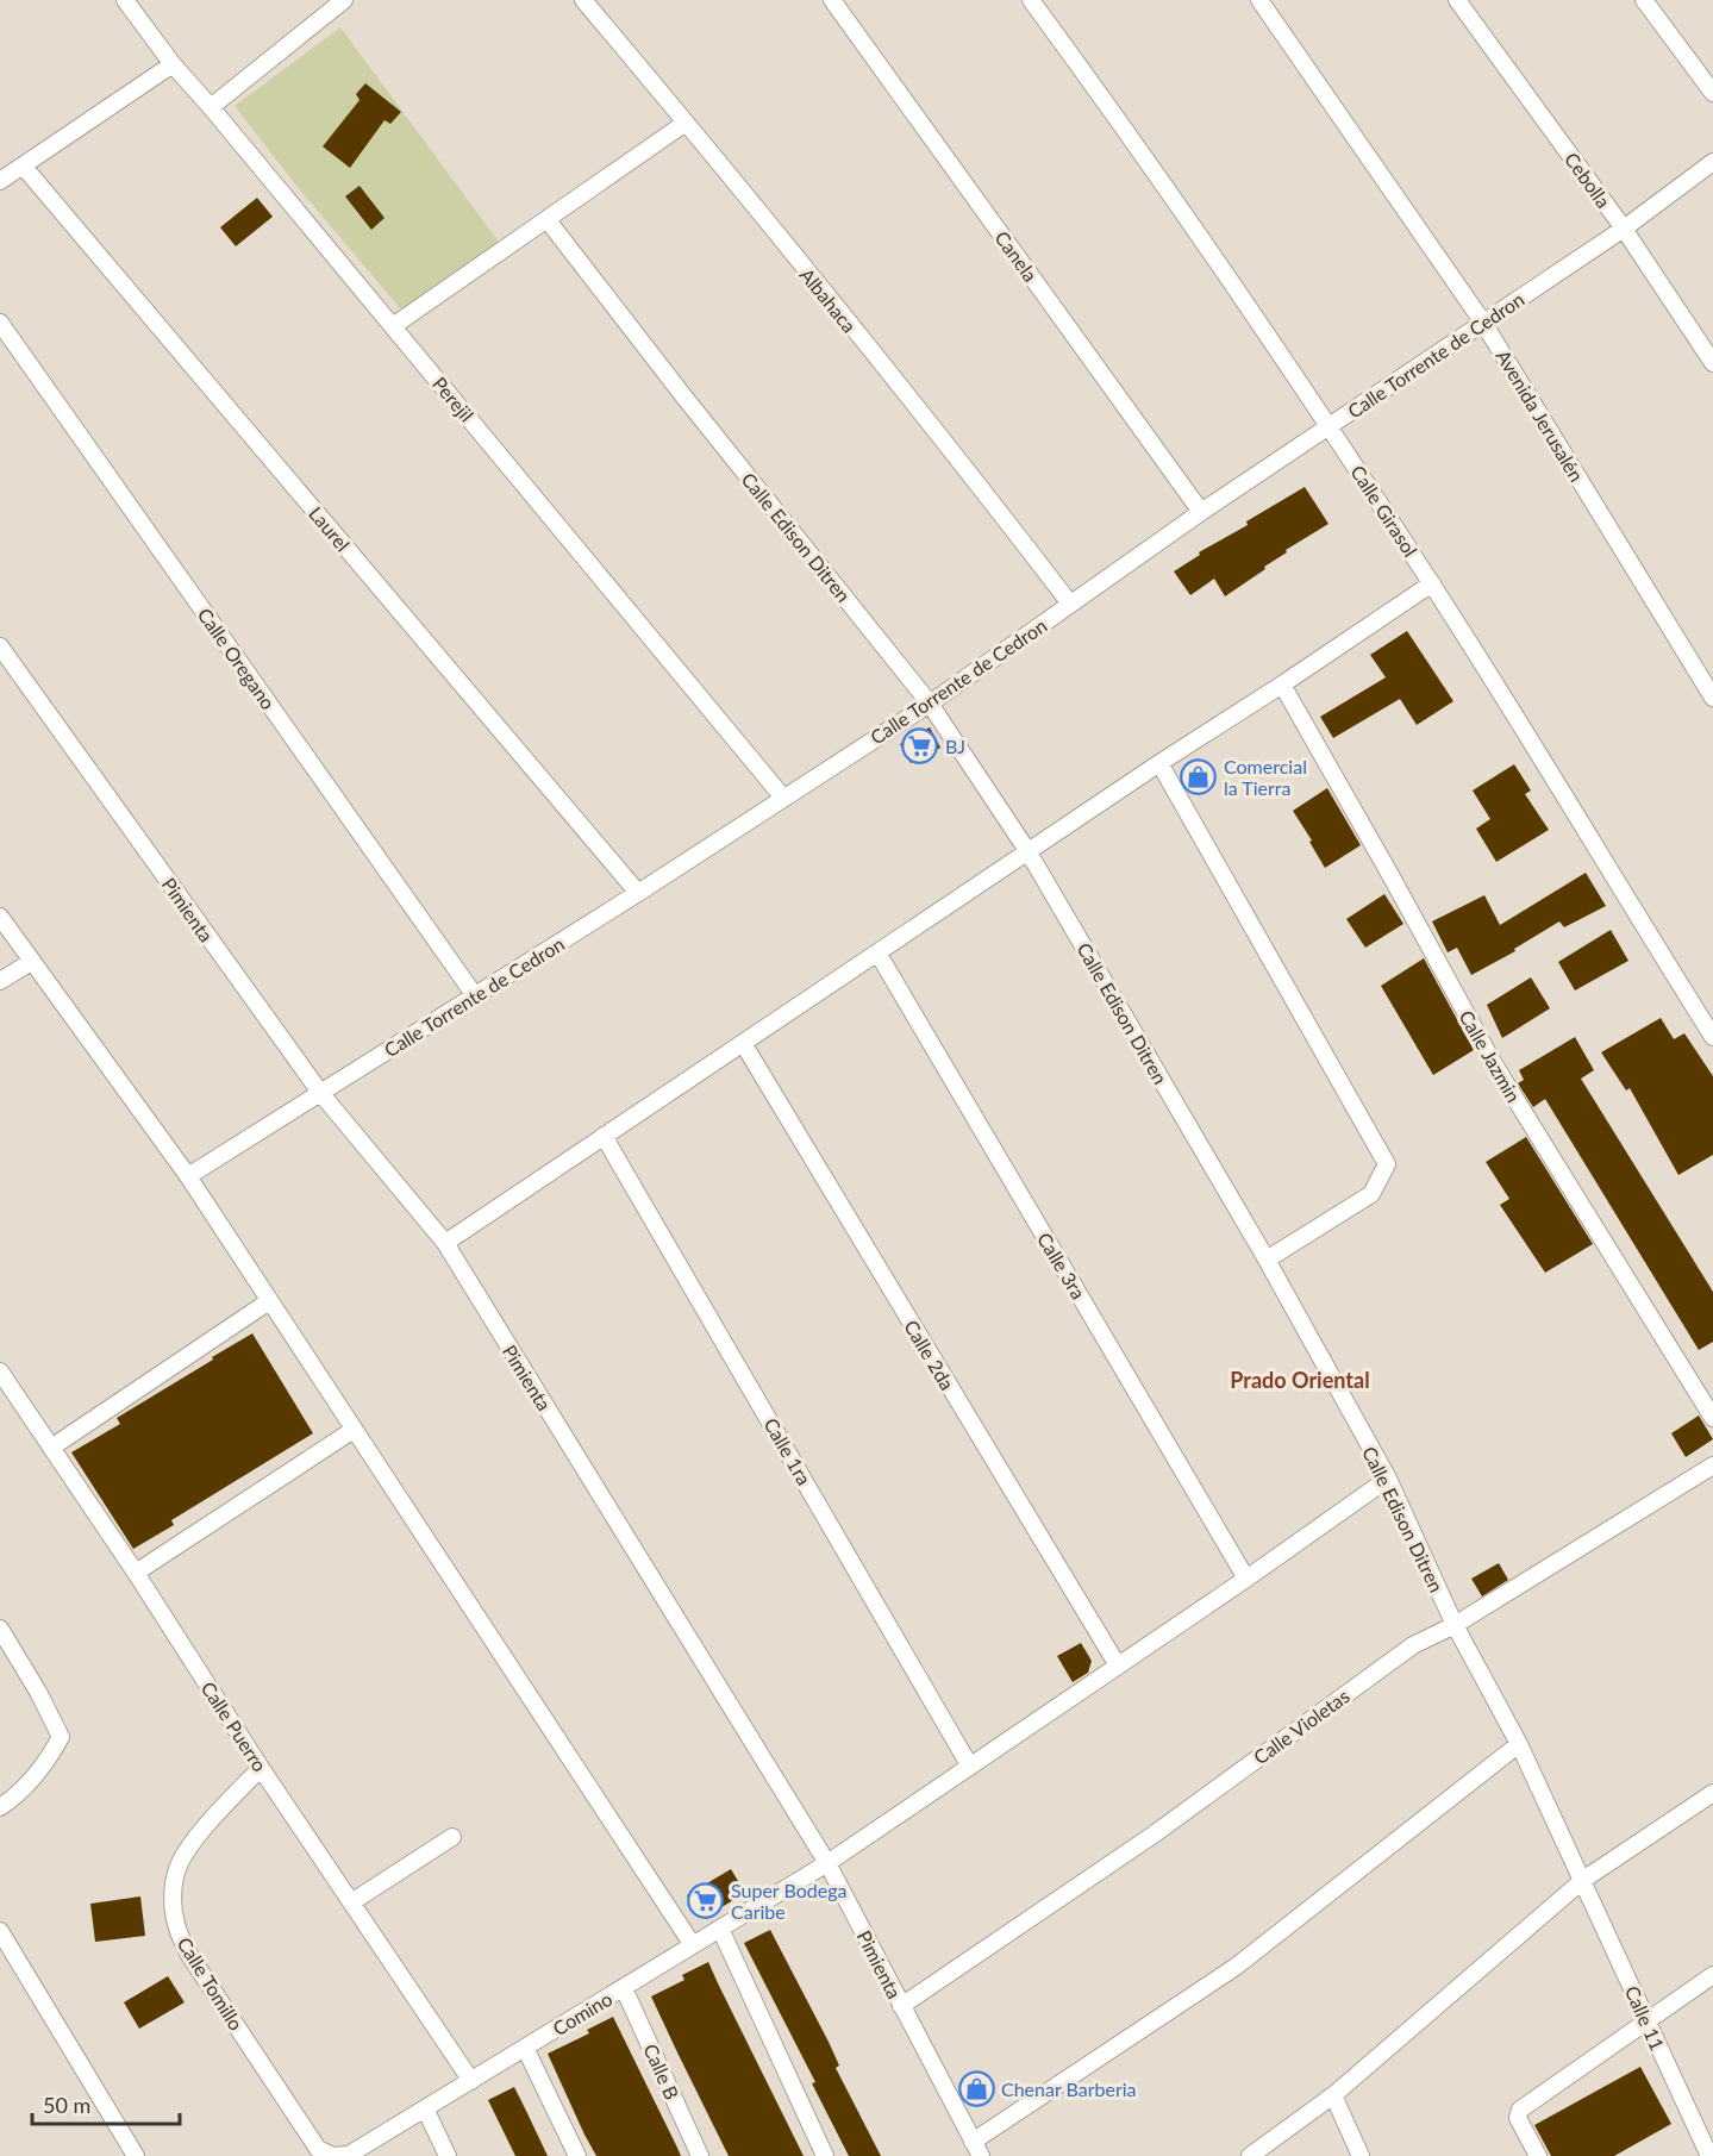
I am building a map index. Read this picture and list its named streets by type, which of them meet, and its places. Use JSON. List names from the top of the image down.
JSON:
{
  "streets": {
    "street": [
      "Cebolla",
      "Canela",
      "Albahaca",
      "Calle Torrente de Cedron",
      "Perejil",
      "Avenida Jerusalén",
      "Calle Girasol",
      "Laurel",
      "Calle Edison Ditren",
      "Calle Oregano",
      "Pimienta",
      "Calle Jazmin",
      "Calle 3ra",
      "Calle 2da",
      "Calle 1ra",
      "Calle Puerro",
      "Calle Violetas",
      "Calle Tomillo",
      "Comino",
      "Calle 11",
      "Calle B"
    ]
  },
  "crossings": [
    ["Cebolla", "Calle Torrente de Cedron"],
    ["Canela", "Calle Torrente de Cedron"],
    ["Albahaca", "Calle Torrente de Cedron"],
    ["Calle Torrente de Cedron", "Perejil"],
    ["Calle Torrente de Cedron", "Avenida Jerusalén"],
    ["Calle Torrente de Cedron", "Calle Girasol"],
    ["Calle Torrente de Cedron", "Laurel"],
    ["Calle Torrente de Cedron", "Calle Edison Ditren"],
    ["Calle Torrente de Cedron", "Calle Oregano"],
    ["Calle Torrente de Cedron", "Pimienta"],
    ["Calle Edison Ditren", "Calle Violetas"],
    ["Calle Edison Ditren", "Comino"],
    ["Calle Edison Ditren", "Calle 11"],
    ["Pimienta", "Calle Violetas"],
    ["Pimienta", "Comino"],
    ["Calle 3ra", "Comino"],
    ["Calle 2da", "Comino"],
    ["Calle 1ra", "Comino"],
    ["Calle Puerro", "Calle Tomillo"],
    ["Calle Puerro", "Comino"],
    ["Calle Tomillo", "Comino"],
    ["Comino", "Calle B"]
  ],
  "districts": ["Prado Oriental"],
  "places": {
    "supermarket": ["BJ", "Super Bodega Caribe"],
    "shop": ["Comercial la Tierra", "Chenar Barberia"]
  },
  "scale_bar": "50 m"
}
